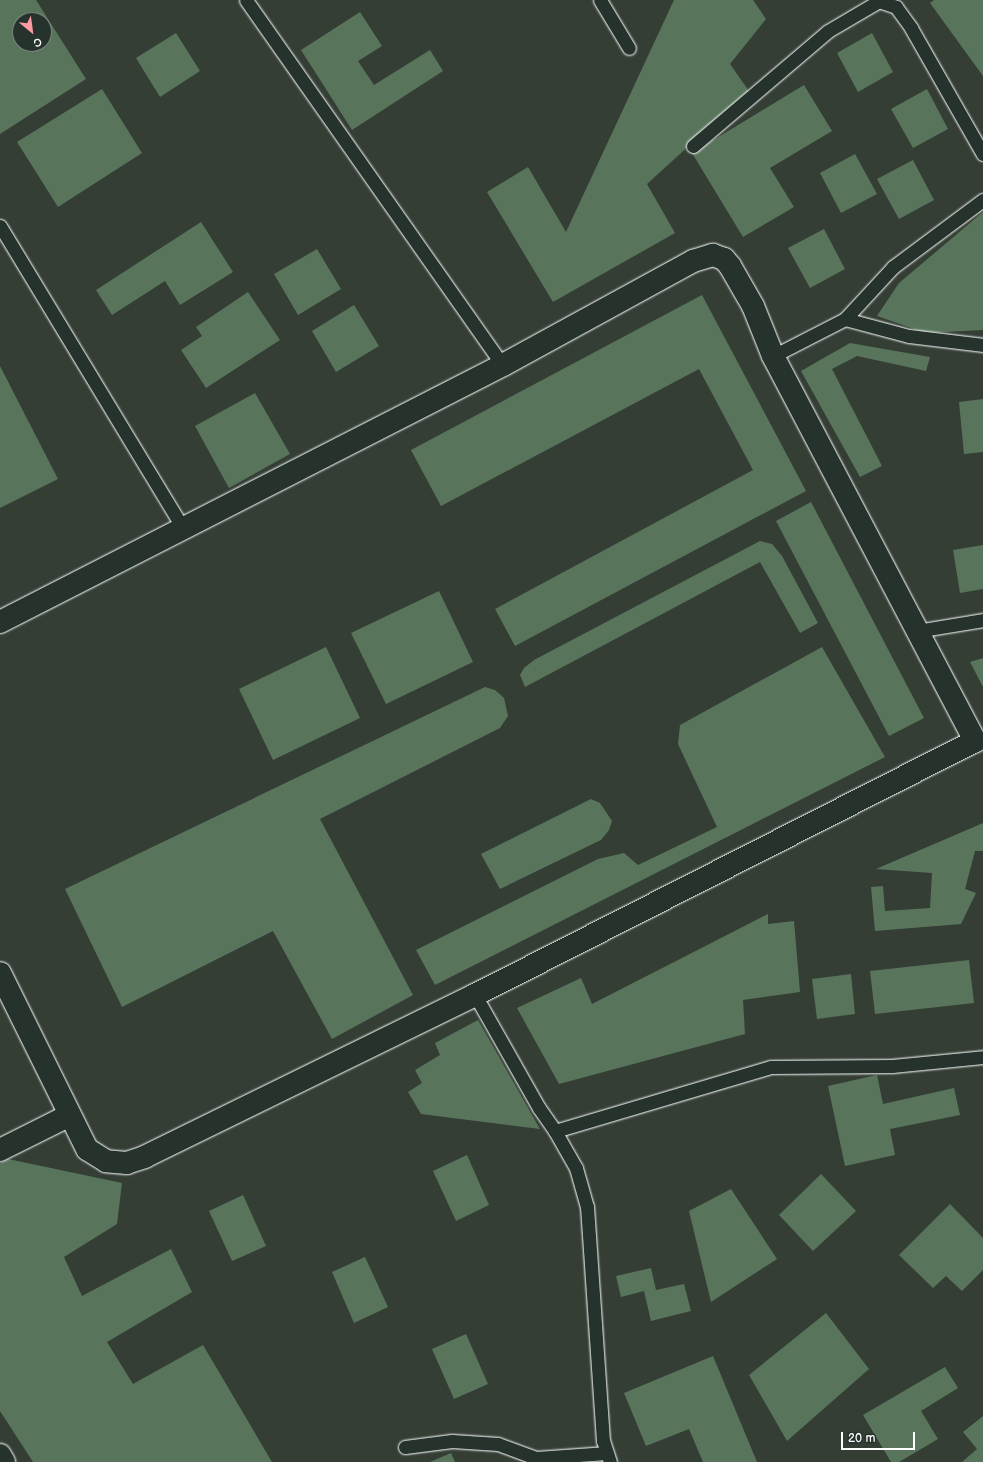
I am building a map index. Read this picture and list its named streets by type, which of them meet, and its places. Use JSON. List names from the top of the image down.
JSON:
{
  "scale_bar": "20 m",
  "north": "bottom right"
}
